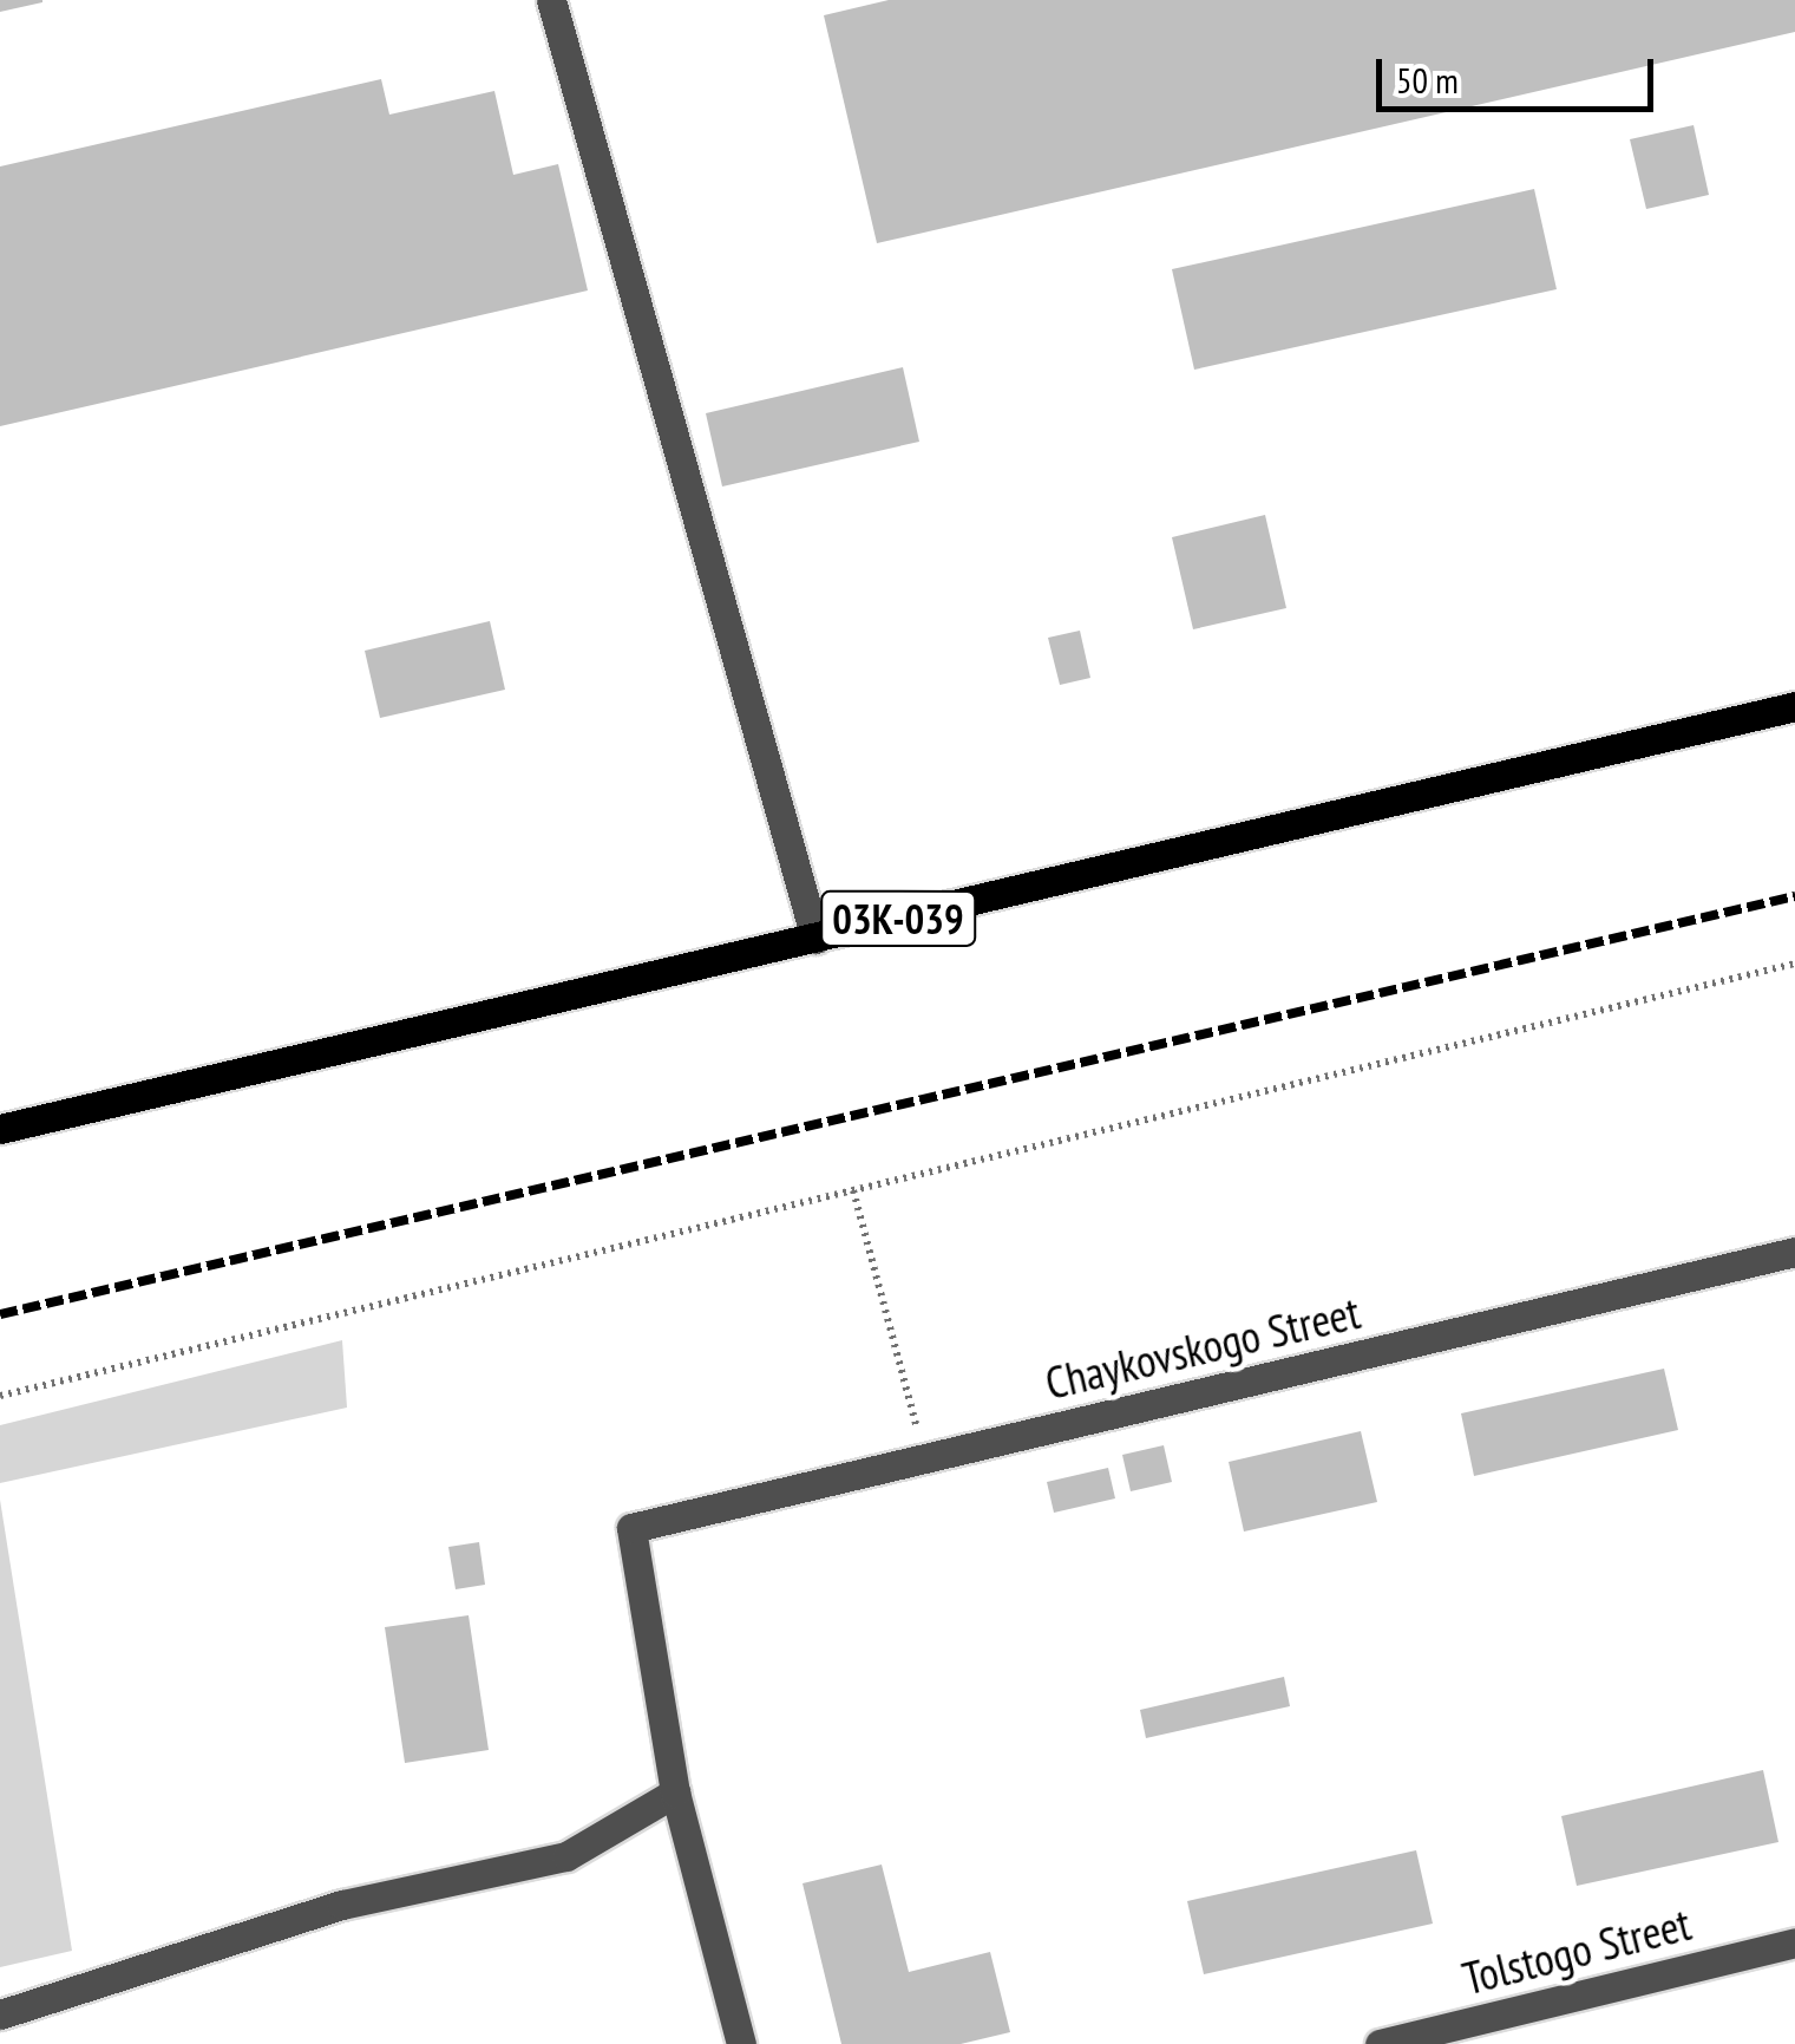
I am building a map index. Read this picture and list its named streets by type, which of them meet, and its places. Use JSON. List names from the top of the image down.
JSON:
{
  "streets": {
    "main road": ["03К-039"],
    "street": ["Chaykovskogo Street", "Tolstogo Street"]
  },
  "scale_bar": "50 m"
}
